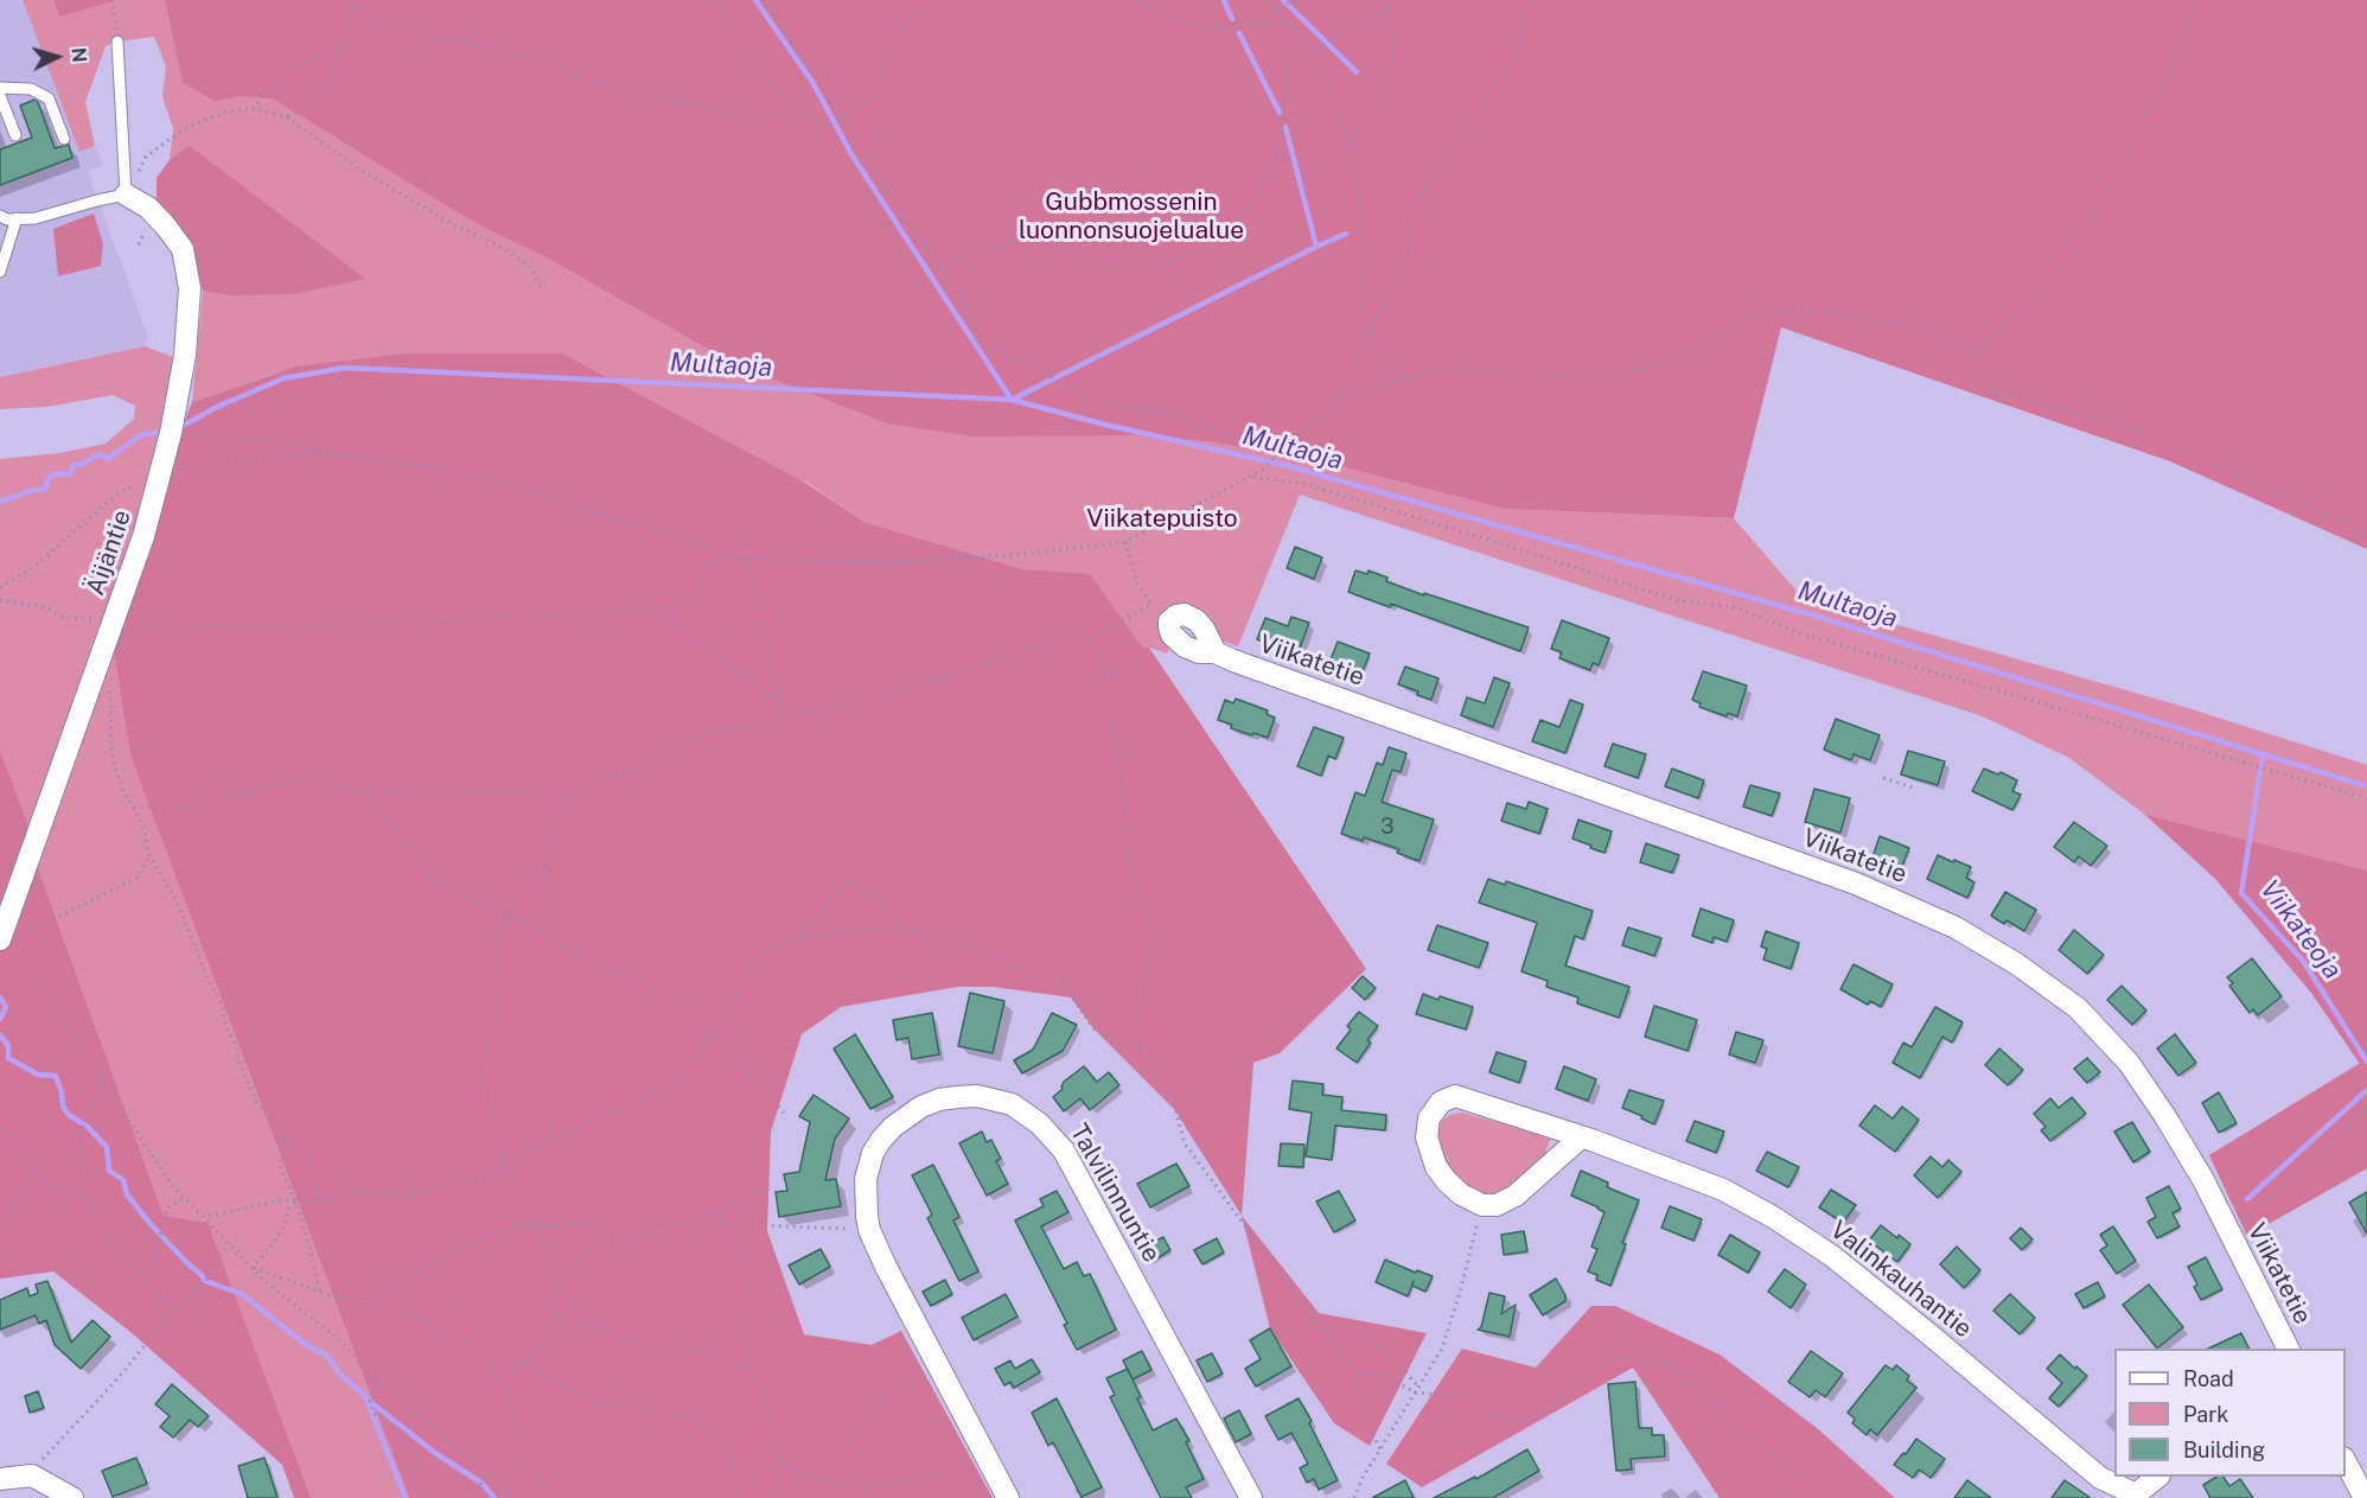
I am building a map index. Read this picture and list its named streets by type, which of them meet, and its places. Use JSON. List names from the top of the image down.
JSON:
{
  "streets": {
    "street": [
      "Äijäntie",
      "Viikatetie",
      "Talvilinnuntie",
      "Valinkauhantie"
    ]
  },
  "water": ["Multaoja", "Viikateoja"],
  "parks": ["Gubbmossenin luonnonsuojelualue", "Viikatepuisto"],
  "house_numbers": ["3"],
  "legend": ["Road", "Park", "Building"],
  "north": "right"
}
